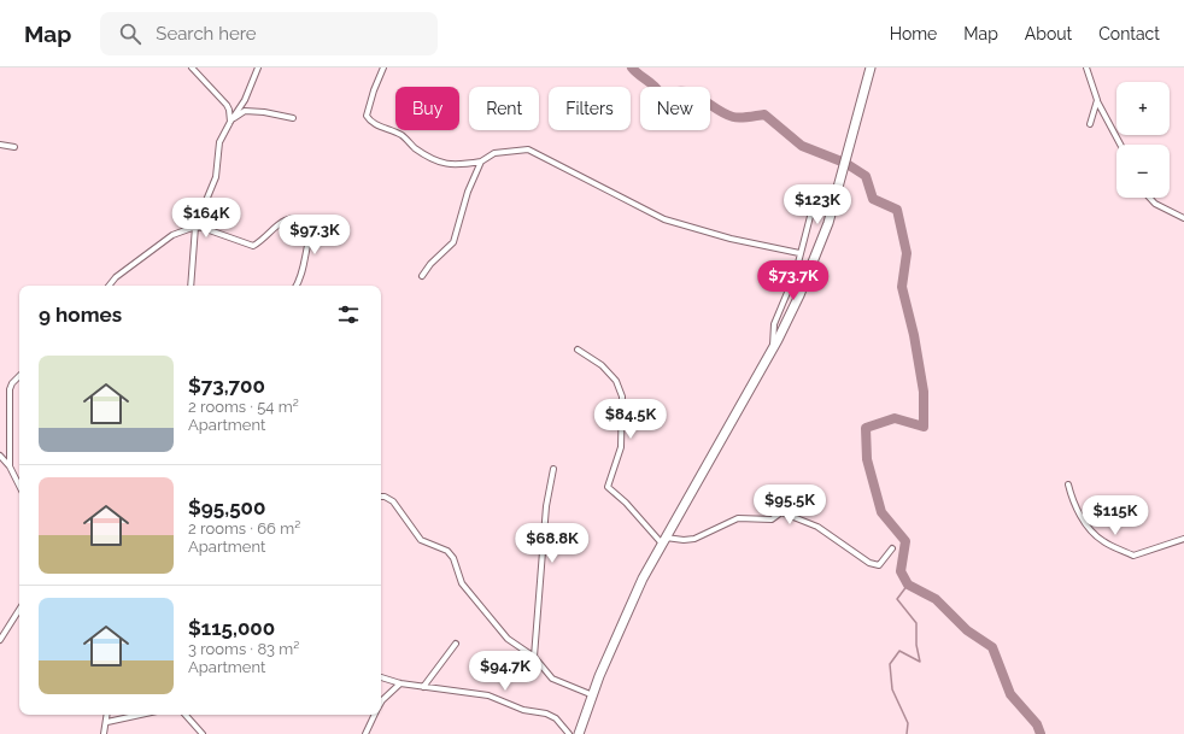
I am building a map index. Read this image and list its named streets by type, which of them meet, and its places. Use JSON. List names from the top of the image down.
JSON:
{
  "page": {
    "header": "Map",
    "search": "Search here",
    "nav": [
      "Home",
      "Map",
      "About",
      "Contact"
    ],
    "map_buttons": ["+", "−"],
    "chip": [
      "Buy",
      "Rent",
      "Filters",
      "New"
    ],
    "price": [
      "$123K",
      "$164K",
      "$97.3K",
      "$73.7K",
      "$84.5K",
      "$95.5K",
      "$115K",
      "$68.8K",
      "$94.7K"
    ],
    "heading": "9 homes",
    "list": [
      {
        "name": "$73,700",
        "note": "2 rooms · 54 m² · Apartment"
      },
      {
        "name": "$95,500",
        "note": "2 rooms · 66 m² · Apartment"
      },
      {
        "name": "$115,000",
        "note": "3 rooms · 83 m² · Apartment"
      }
    ]
  }
}
